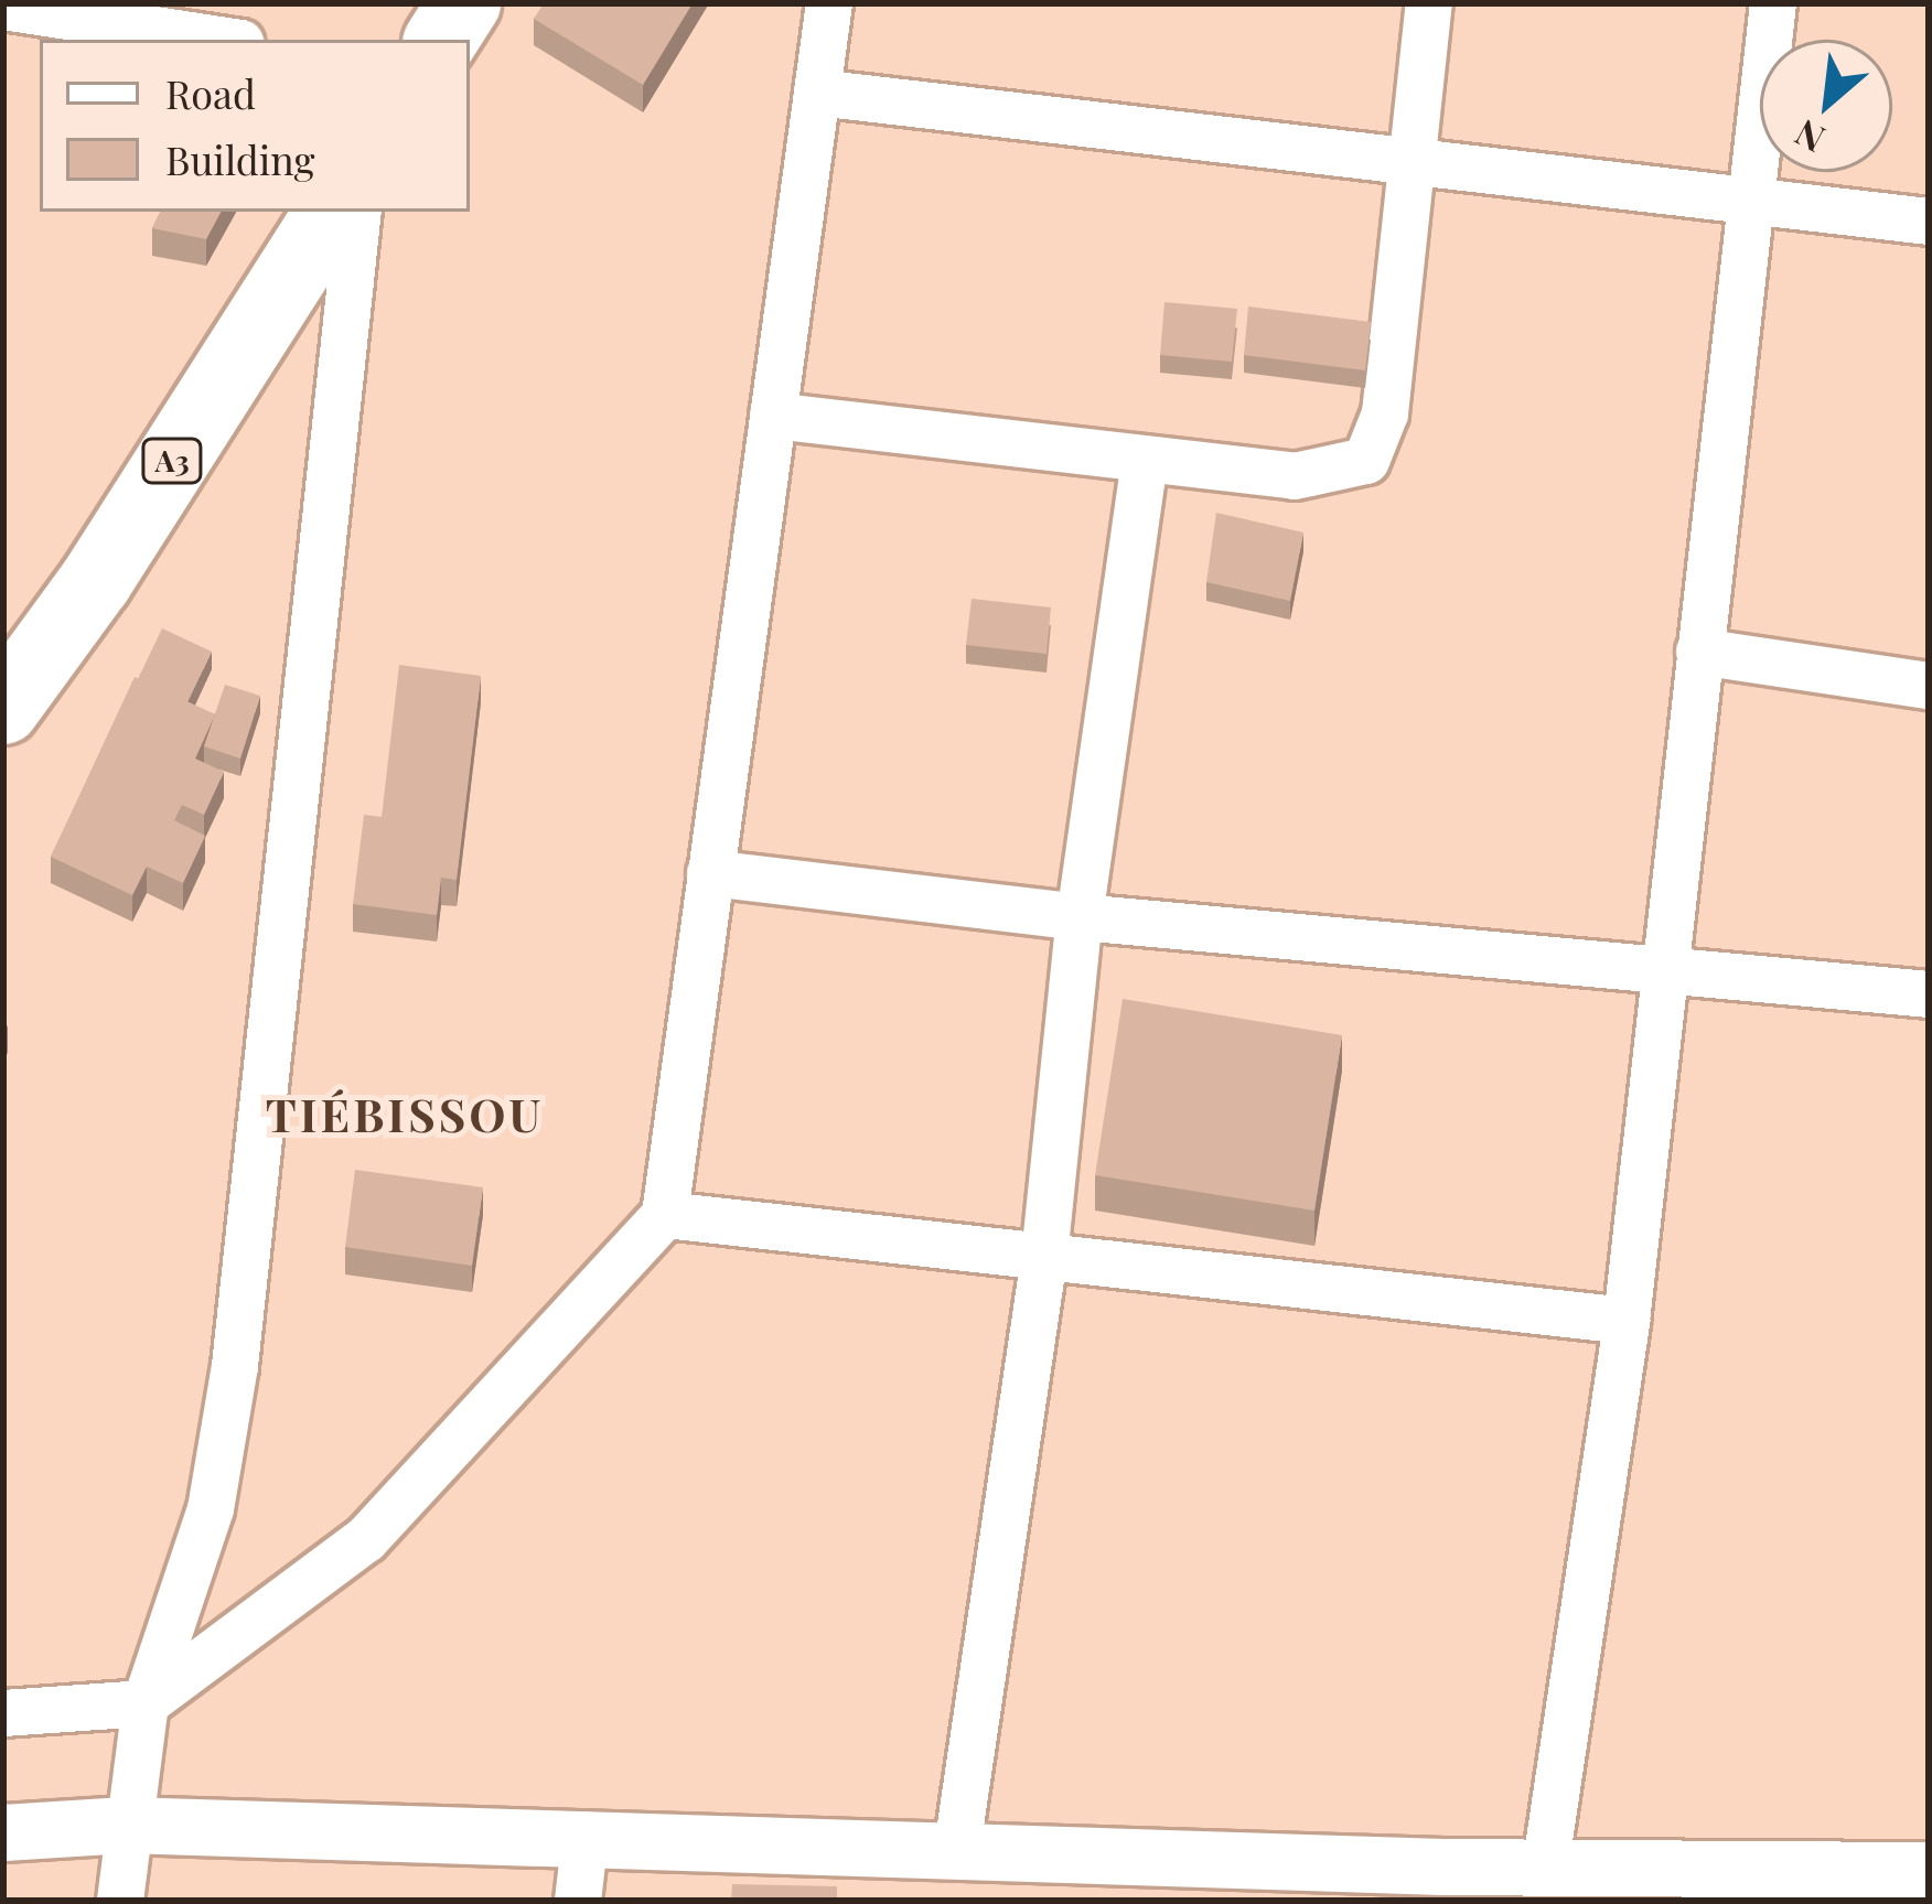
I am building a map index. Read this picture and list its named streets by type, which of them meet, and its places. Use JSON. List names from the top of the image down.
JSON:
{
  "streets": {
    "main road": ["A3"]
  },
  "districts": ["TIÉBISSOU"],
  "legend": ["Road", "Building"],
  "north": "bottom left"
}
